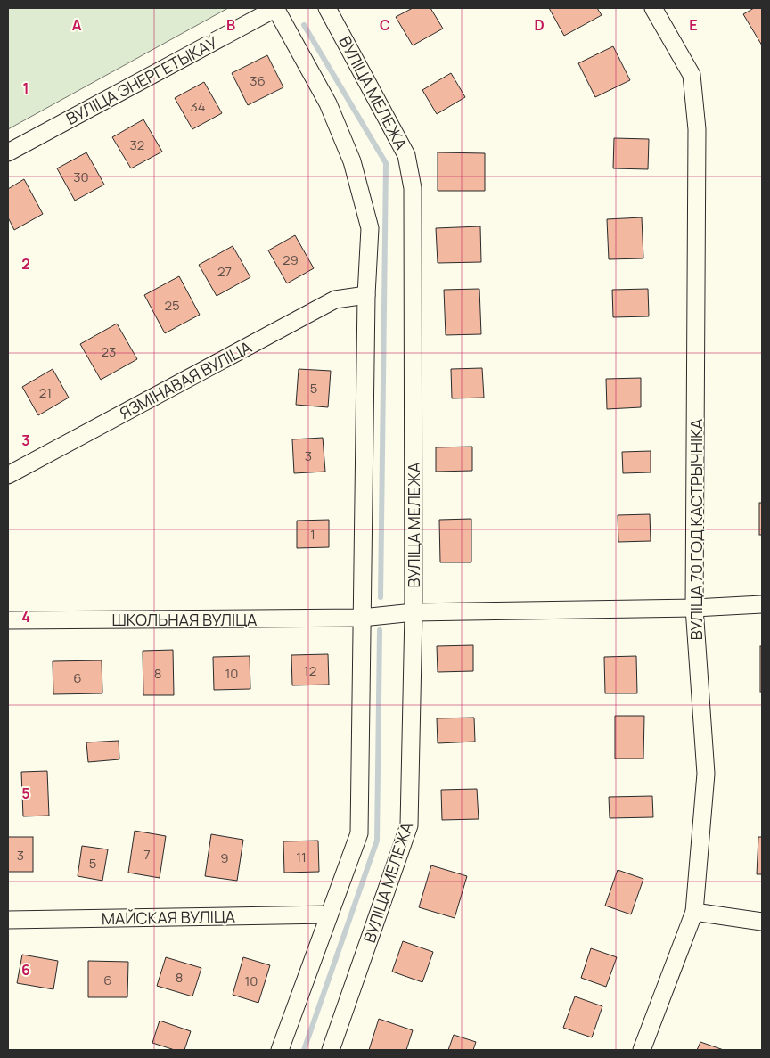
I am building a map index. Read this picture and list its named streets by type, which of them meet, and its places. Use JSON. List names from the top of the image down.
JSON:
{
  "streets": {
    "street": [
      "ВУЛІЦА ЭНЕРГЕТЫКАЎ",
      "ВУЛІЦА МЕЛЕЖА",
      "ЯЗМІНАВАЯ ВУЛІЦА",
      "ВУЛІЦА 70 ГОД КАСТРЫЧНІКА",
      "ШКОЛЬНАЯ ВУЛІЦА",
      "МАЙСКАЯ ВУЛІЦА"
    ]
  },
  "crossings": [
    ["ВУЛІЦА МЕЛЕЖА", "ШКОЛЬНАЯ ВУЛІЦА"],
    ["ВУЛІЦА 70 ГОД КАСТРЫЧНІКА", "ШКОЛЬНАЯ ВУЛІЦА"]
  ],
  "house_numbers": [
    "36",
    "34",
    "32",
    "30",
    "29",
    "27",
    "25",
    "23",
    "5",
    "21",
    "3",
    "1",
    "12",
    "8",
    "10",
    "6",
    "7",
    "3",
    "11",
    "9",
    "5",
    "8",
    "6",
    "10"
  ],
  "grid": {
    "columns": [
      "A",
      "B",
      "C",
      "D",
      "E"
    ],
    "rows": [
      "1",
      "2",
      "3",
      "4",
      "5",
      "6"
    ]
  }
}
